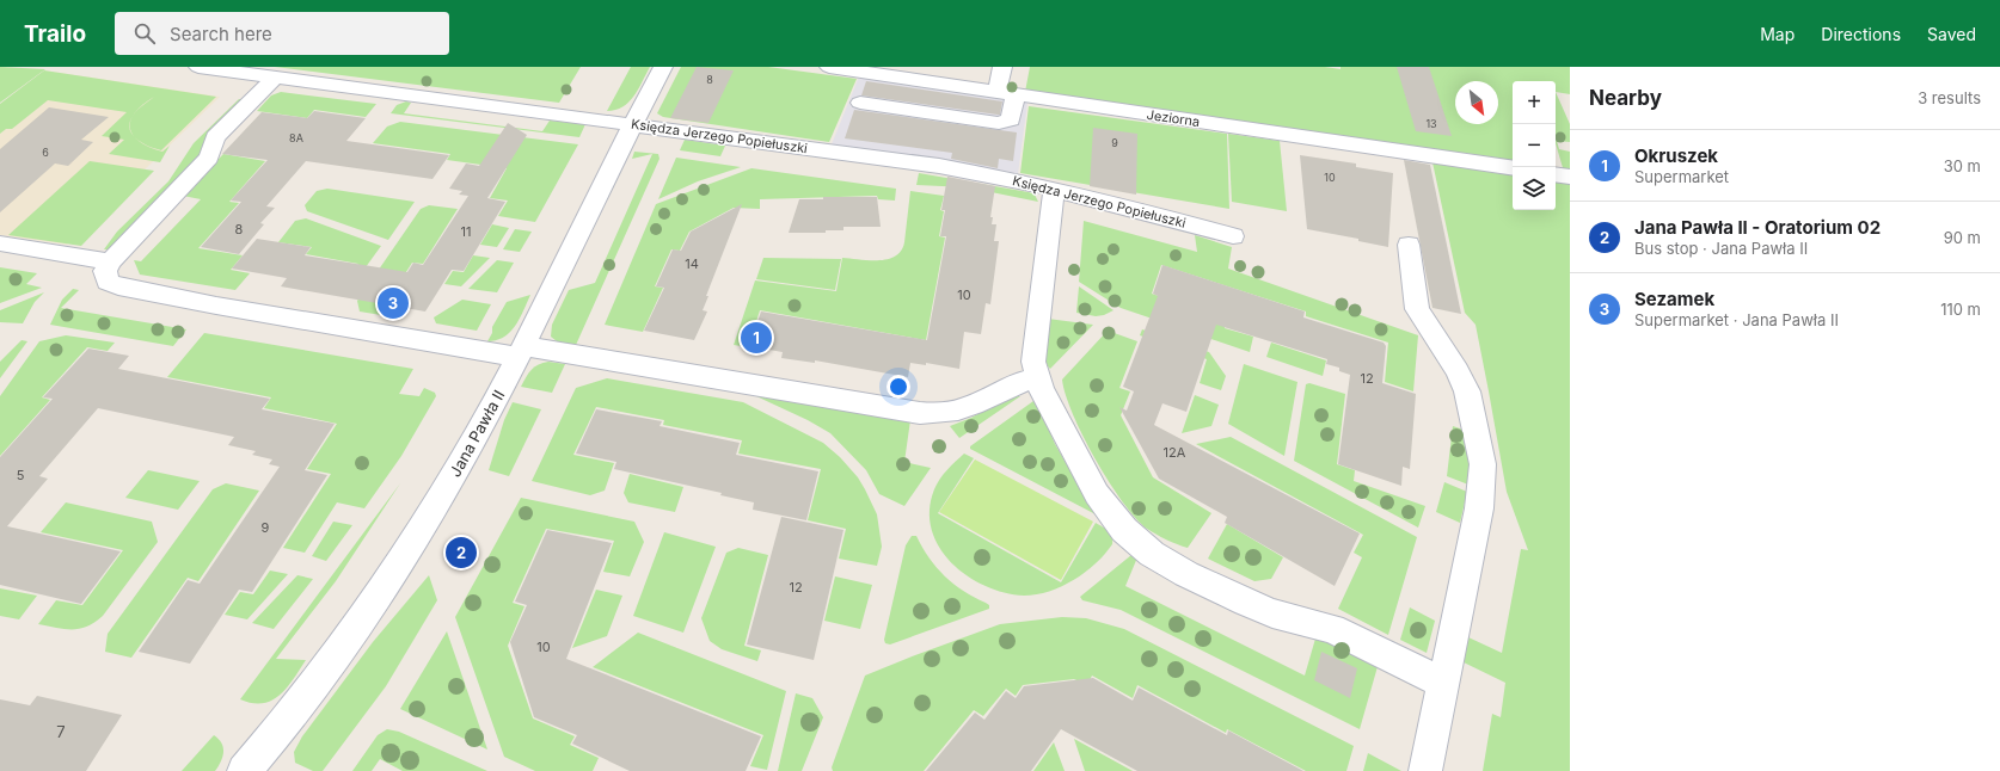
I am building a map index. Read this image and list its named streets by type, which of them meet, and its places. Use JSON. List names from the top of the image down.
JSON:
{
  "streets": {
    "street": ["Jeziorna", "Księdza Jerzego Popiełuszki", "Jana Pawła II"]
  },
  "crossings": [
    ["Księdza Jerzego Popiełuszki", "Jana Pawła II"]
  ],
  "house_numbers": [
    "8",
    "13",
    "8A",
    "9",
    "6",
    "10",
    "8",
    "11",
    "14",
    "10",
    "12",
    "12A",
    "5",
    "9",
    "12",
    "10",
    "7"
  ],
  "north": "bottom right",
  "page": {
    "header": "Trailo",
    "search": "Search here",
    "nav": ["Map", "Directions", "Saved"],
    "heading": ["Nearby", "3 results"],
    "map_buttons": ["+", "−"],
    "list": [
      {
        "mark": "1",
        "name": "Okruszek",
        "note": "Supermarket",
        "value": "30 m"
      },
      {
        "mark": "2",
        "name": "Jana Pawła II - Oratorium 02",
        "note": "Bus stop · Jana Pawła II",
        "value": "90 m"
      },
      {
        "mark": "3",
        "name": "Sezamek",
        "note": "Supermarket · Jana Pawła II",
        "value": "110 m"
      }
    ],
    "pins": ["3", "1", "2"]
  }
}
